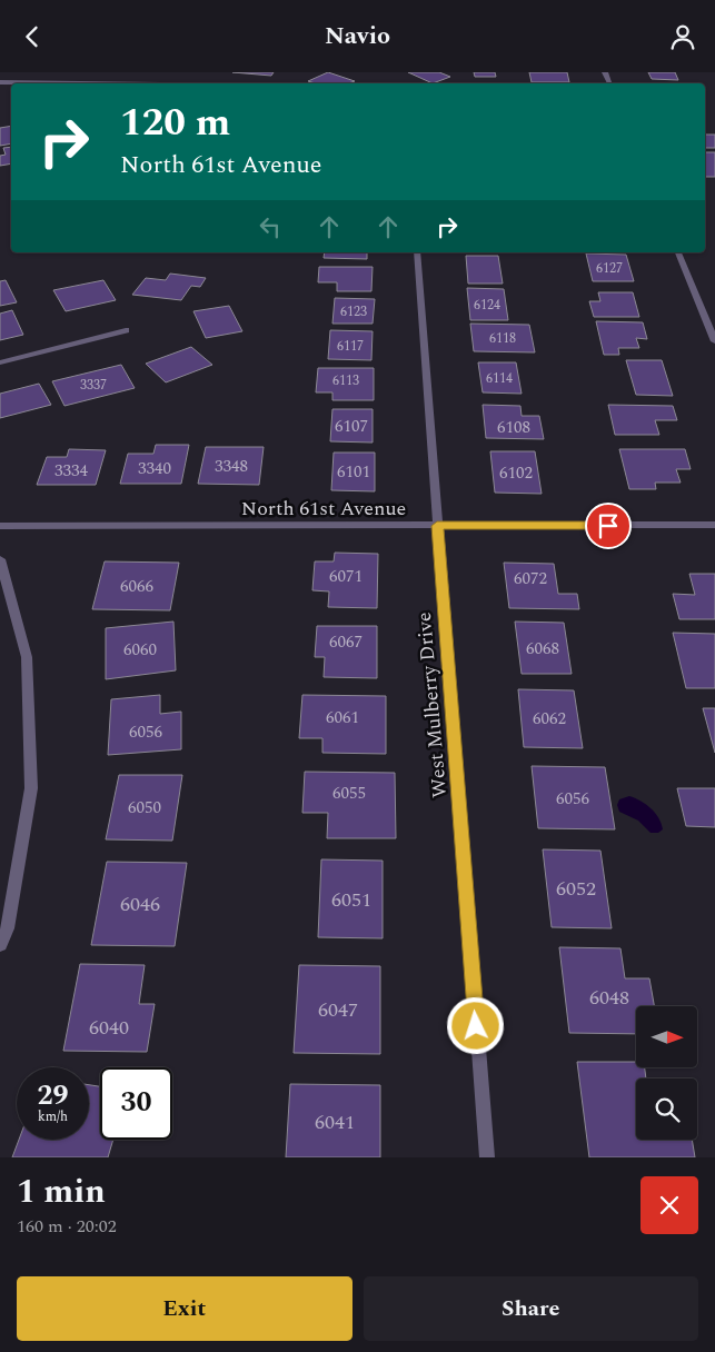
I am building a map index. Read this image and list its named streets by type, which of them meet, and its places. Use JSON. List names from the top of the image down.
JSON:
{
  "streets": {
    "street": ["North 61st Avenue", "West Mulberry Drive"]
  },
  "crossings": [
    ["North 61st Avenue", "West Mulberry Drive"]
  ],
  "house_numbers": [
    "6127",
    "6124",
    "6123",
    "6118",
    "6117",
    "6114",
    "6113",
    "3337",
    "6107",
    "6108",
    "3348",
    "3340",
    "3334",
    "6101",
    "6102",
    "6071",
    "6072",
    "6066",
    "6067",
    "6068",
    "6060",
    "6061",
    "6062",
    "6056",
    "6055",
    "6056",
    "6050",
    "6052",
    "6051",
    "6046",
    "6048",
    "6047",
    "6040",
    "6041"
  ],
  "north": "right",
  "page": {
    "header": "Navio",
    "turn": ["120 m", "North 61st Avenue"],
    "speed": "29 km/h",
    "limit": "30",
    "heading": ["1 min", "160 m · 20:02"],
    "buttons": ["Exit", "Share"]
  }
}
